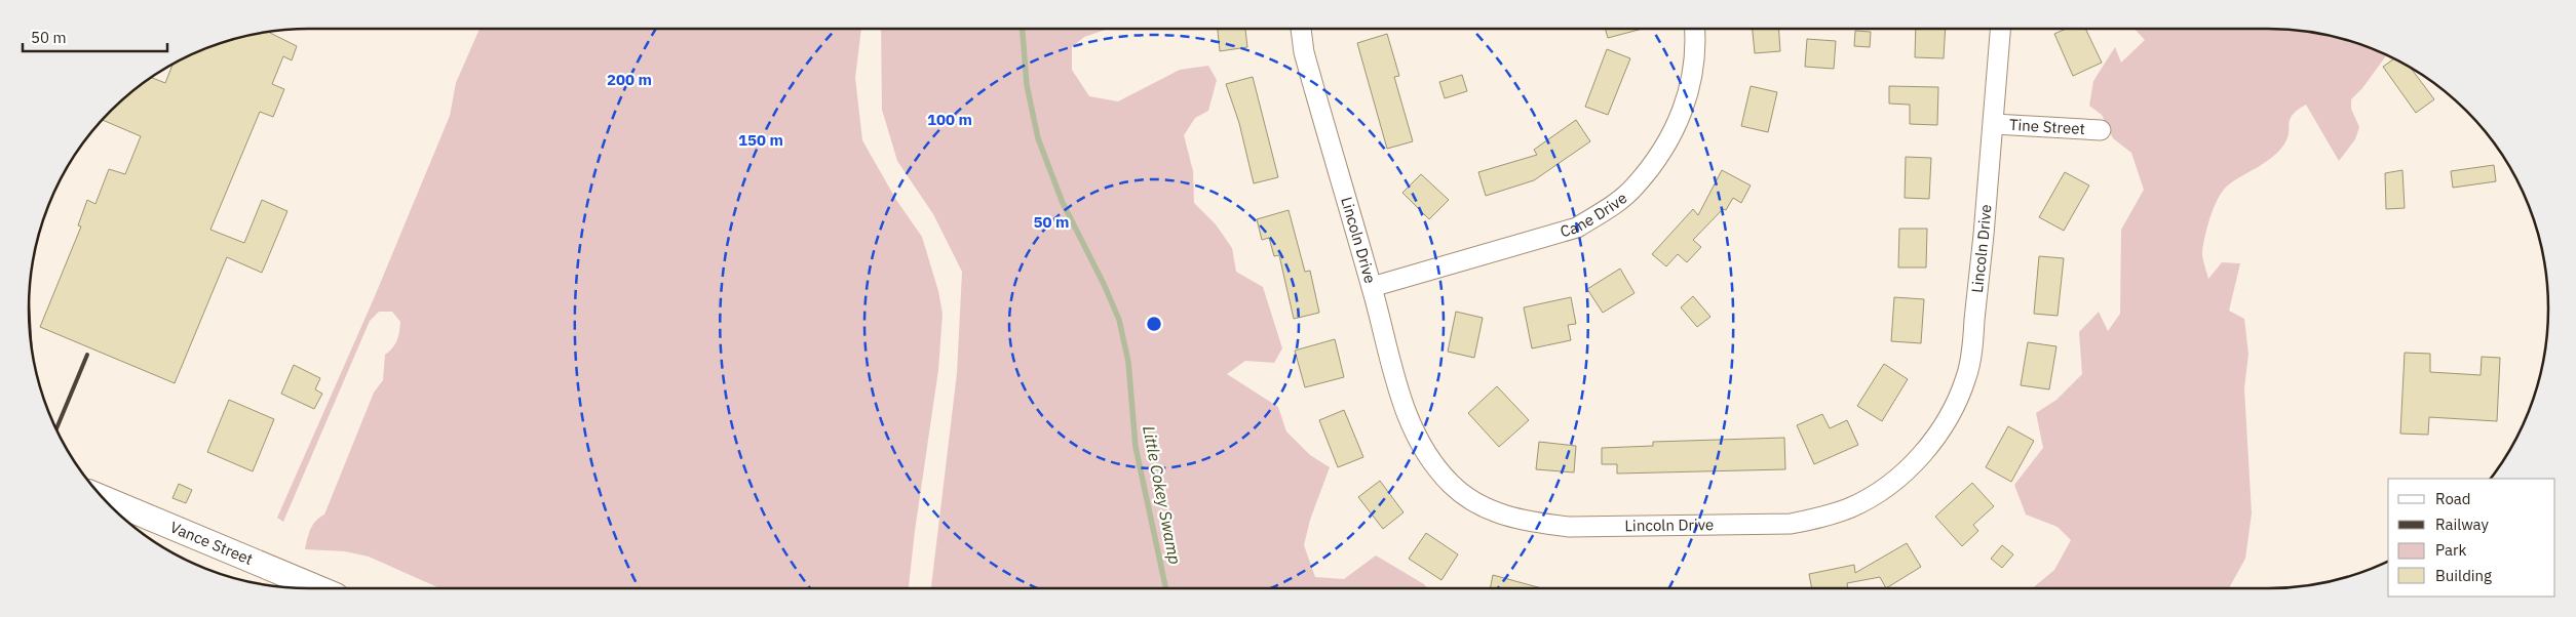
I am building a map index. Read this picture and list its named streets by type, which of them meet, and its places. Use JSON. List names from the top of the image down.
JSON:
{
  "streets": {
    "street": [
      "Tine Street",
      "Cane Drive",
      "Lincoln Drive",
      "Vance Street"
    ]
  },
  "crossings": [
    ["Tine Street", "Lincoln Drive"],
    ["Cane Drive", "Lincoln Drive"]
  ],
  "water": ["Little Cokey Swamp"],
  "legend": [
    "Road",
    "Railway",
    "Park",
    "Building"
  ],
  "scale_bar": "50 m",
  "rings": [
    "200 m",
    "100 m",
    "150 m",
    "50 m"
  ]
}
